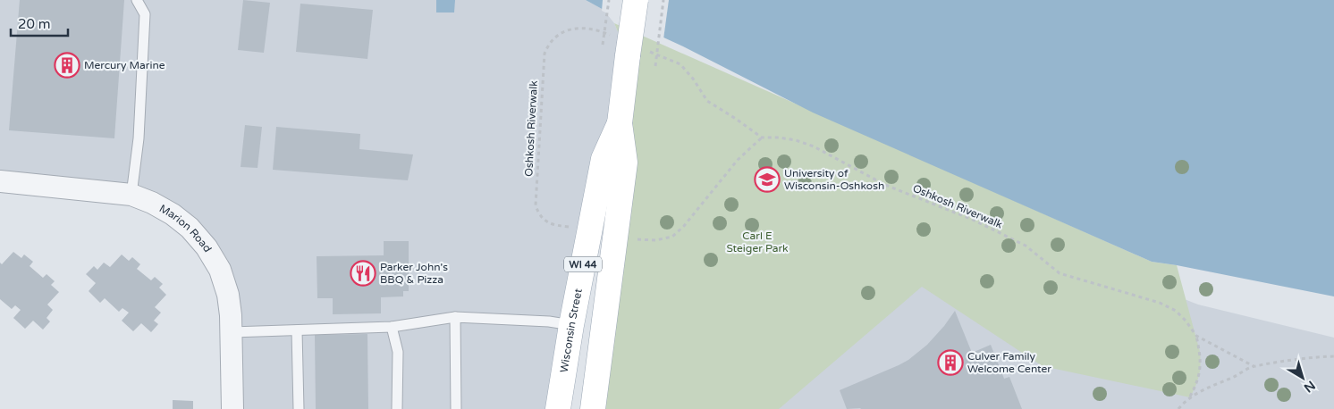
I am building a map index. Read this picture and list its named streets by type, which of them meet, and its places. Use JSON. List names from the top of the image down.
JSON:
{
  "streets": {
    "main road": ["WI 44", "Wisconsin Street"],
    "street": ["Marion Road"],
    "path": ["Oshkosh Riverwalk"]
  },
  "crossings": [
    ["Oshkosh Riverwalk", "Wisconsin Street"]
  ],
  "parks": ["Carl E Steiger Park"],
  "places": {
    "building": ["Mercury Marine", "Culver Family Welcome Center"],
    "school or university": ["University of Wisconsin-Oshkosh"],
    "restaurant": ["Parker John's BBQ & Pizza"]
  },
  "scale_bar": "20 m",
  "north": "bottom right"
}
